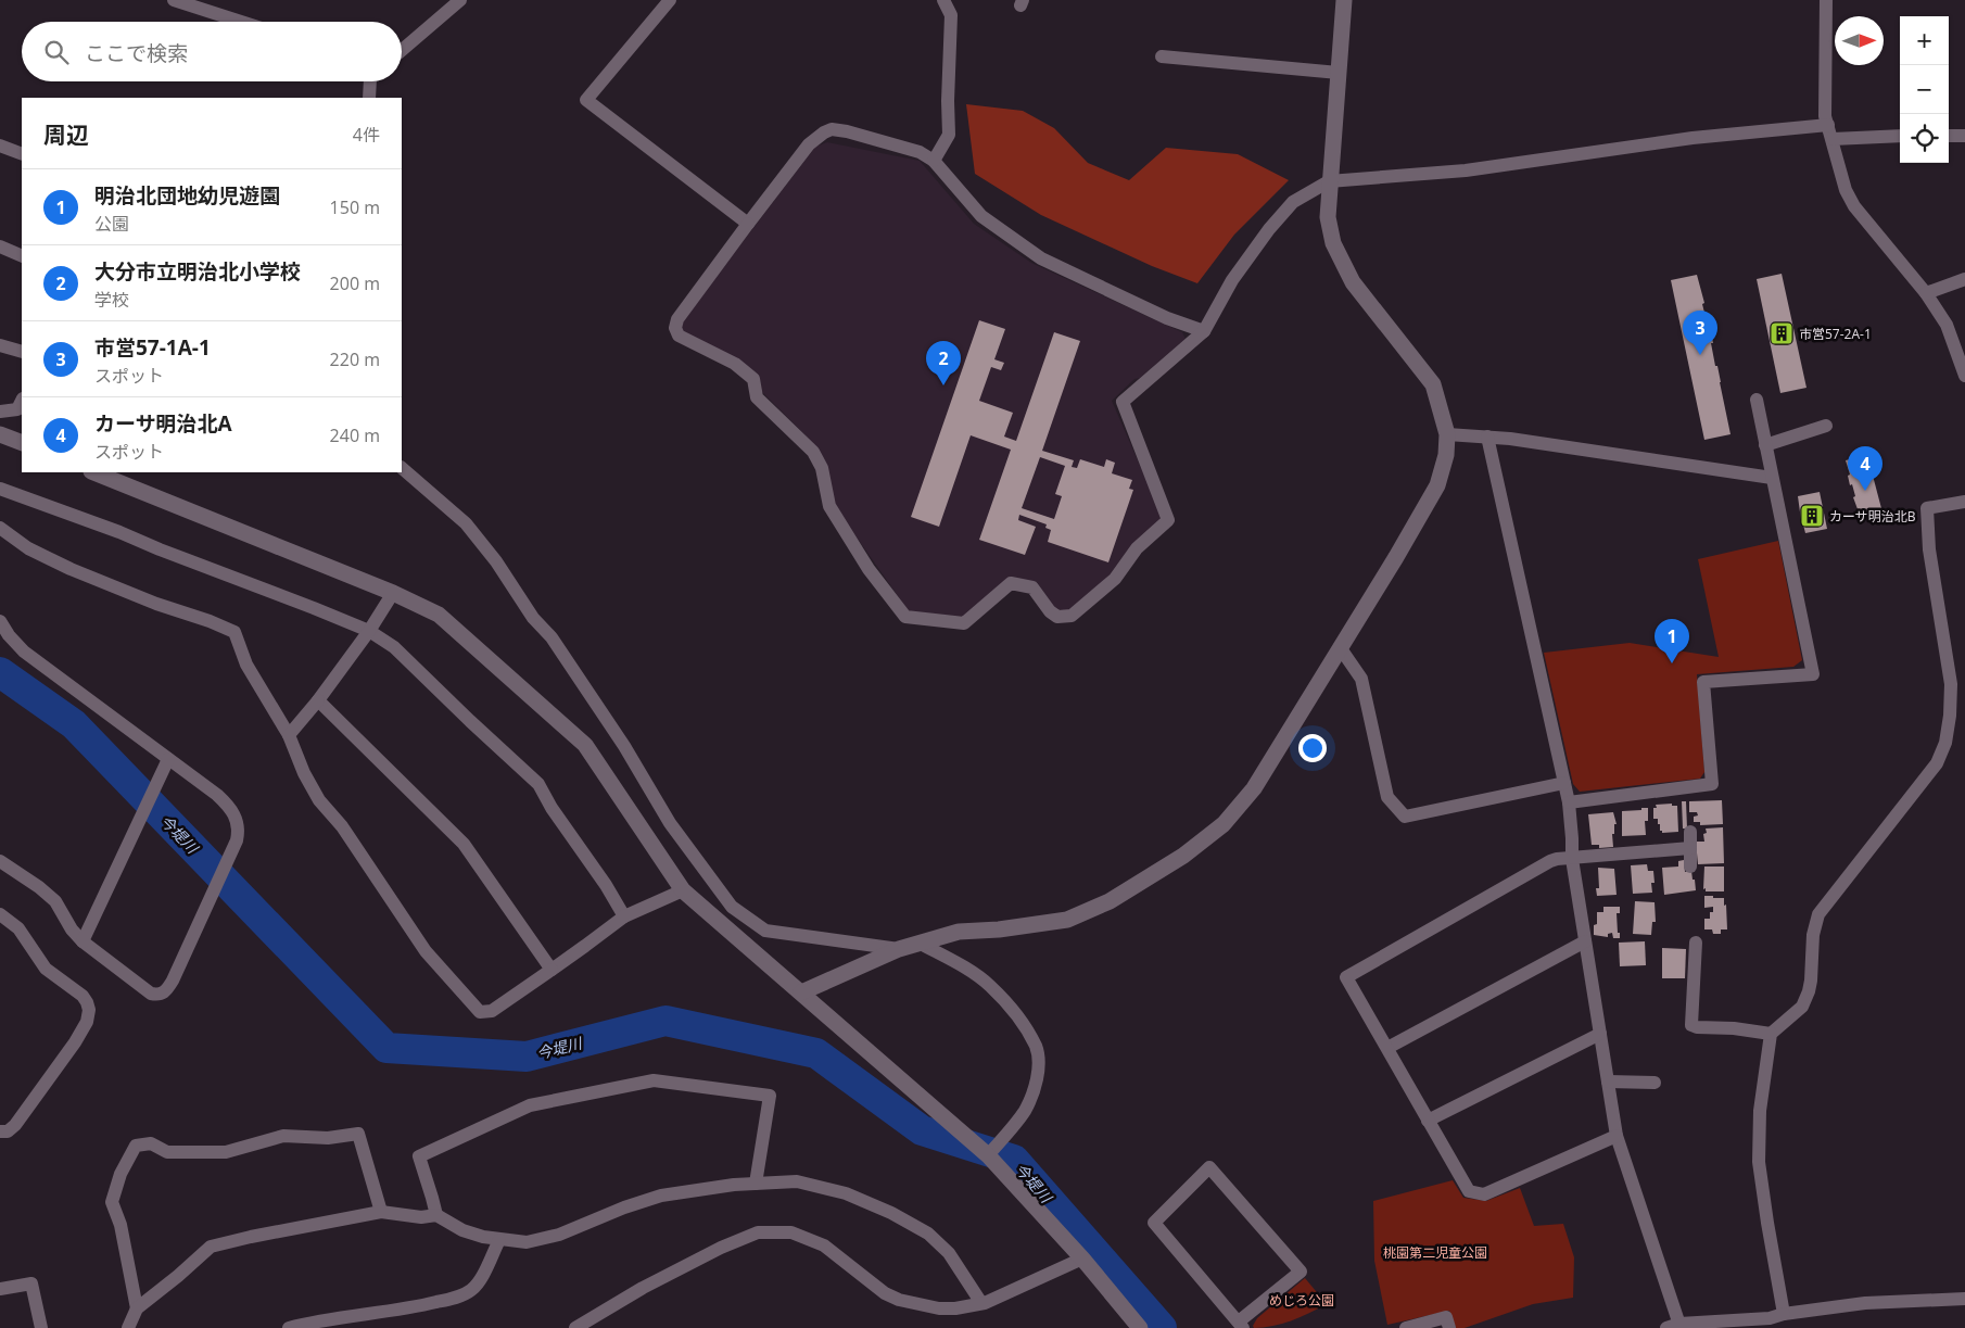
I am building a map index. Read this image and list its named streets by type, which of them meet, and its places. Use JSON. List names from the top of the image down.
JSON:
{
  "water": ["今堤川"],
  "parks": ["桃園第二児童公園", "めじろ公園"],
  "places": {
    "building": ["市営57-2A-1", "カーサ明治北B"]
  },
  "north": "right",
  "page": {
    "map_buttons": ["+", "−"],
    "search": "ここで検索",
    "heading": ["周辺", "4件"],
    "list": [
      {
        "mark": "1",
        "name": "明治北団地幼児遊園",
        "note": "公園",
        "value": "150 m"
      },
      {
        "mark": "2",
        "name": "大分市立明治北小学校",
        "note": "学校",
        "value": "200 m"
      },
      {
        "mark": "3",
        "name": "市営57-1A-1",
        "note": "スポット",
        "value": "220 m"
      },
      {
        "mark": "4",
        "name": "カーサ明治北A",
        "note": "スポット",
        "value": "240 m"
      }
    ],
    "pins": [
      "3",
      "2",
      "4",
      "1"
    ]
  }
}
